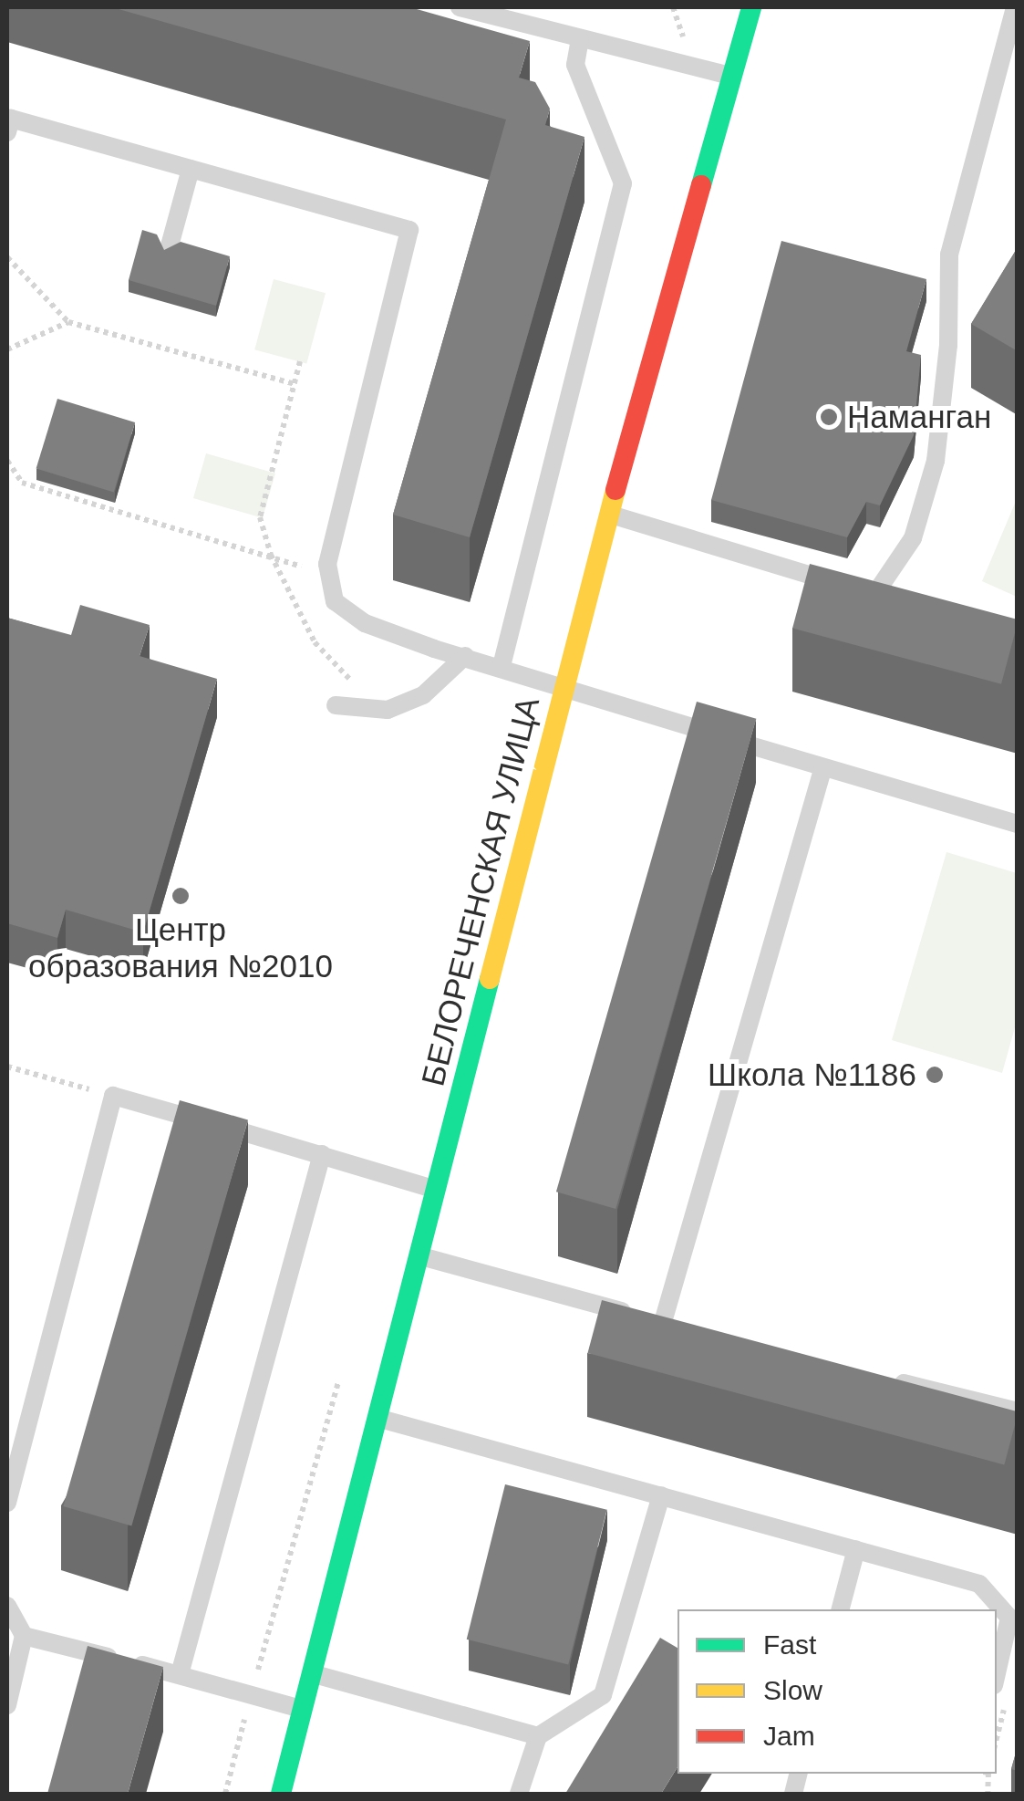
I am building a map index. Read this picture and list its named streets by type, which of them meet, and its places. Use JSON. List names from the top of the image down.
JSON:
{
  "streets": {
    "street": ["БЕЛОРЕЧЕНСКАЯ УЛИЦА"]
  },
  "places": ["Наманган", "Центр образования №2010", "Школа №1186"],
  "legend": ["Fast", "Slow", "Jam"]
}
